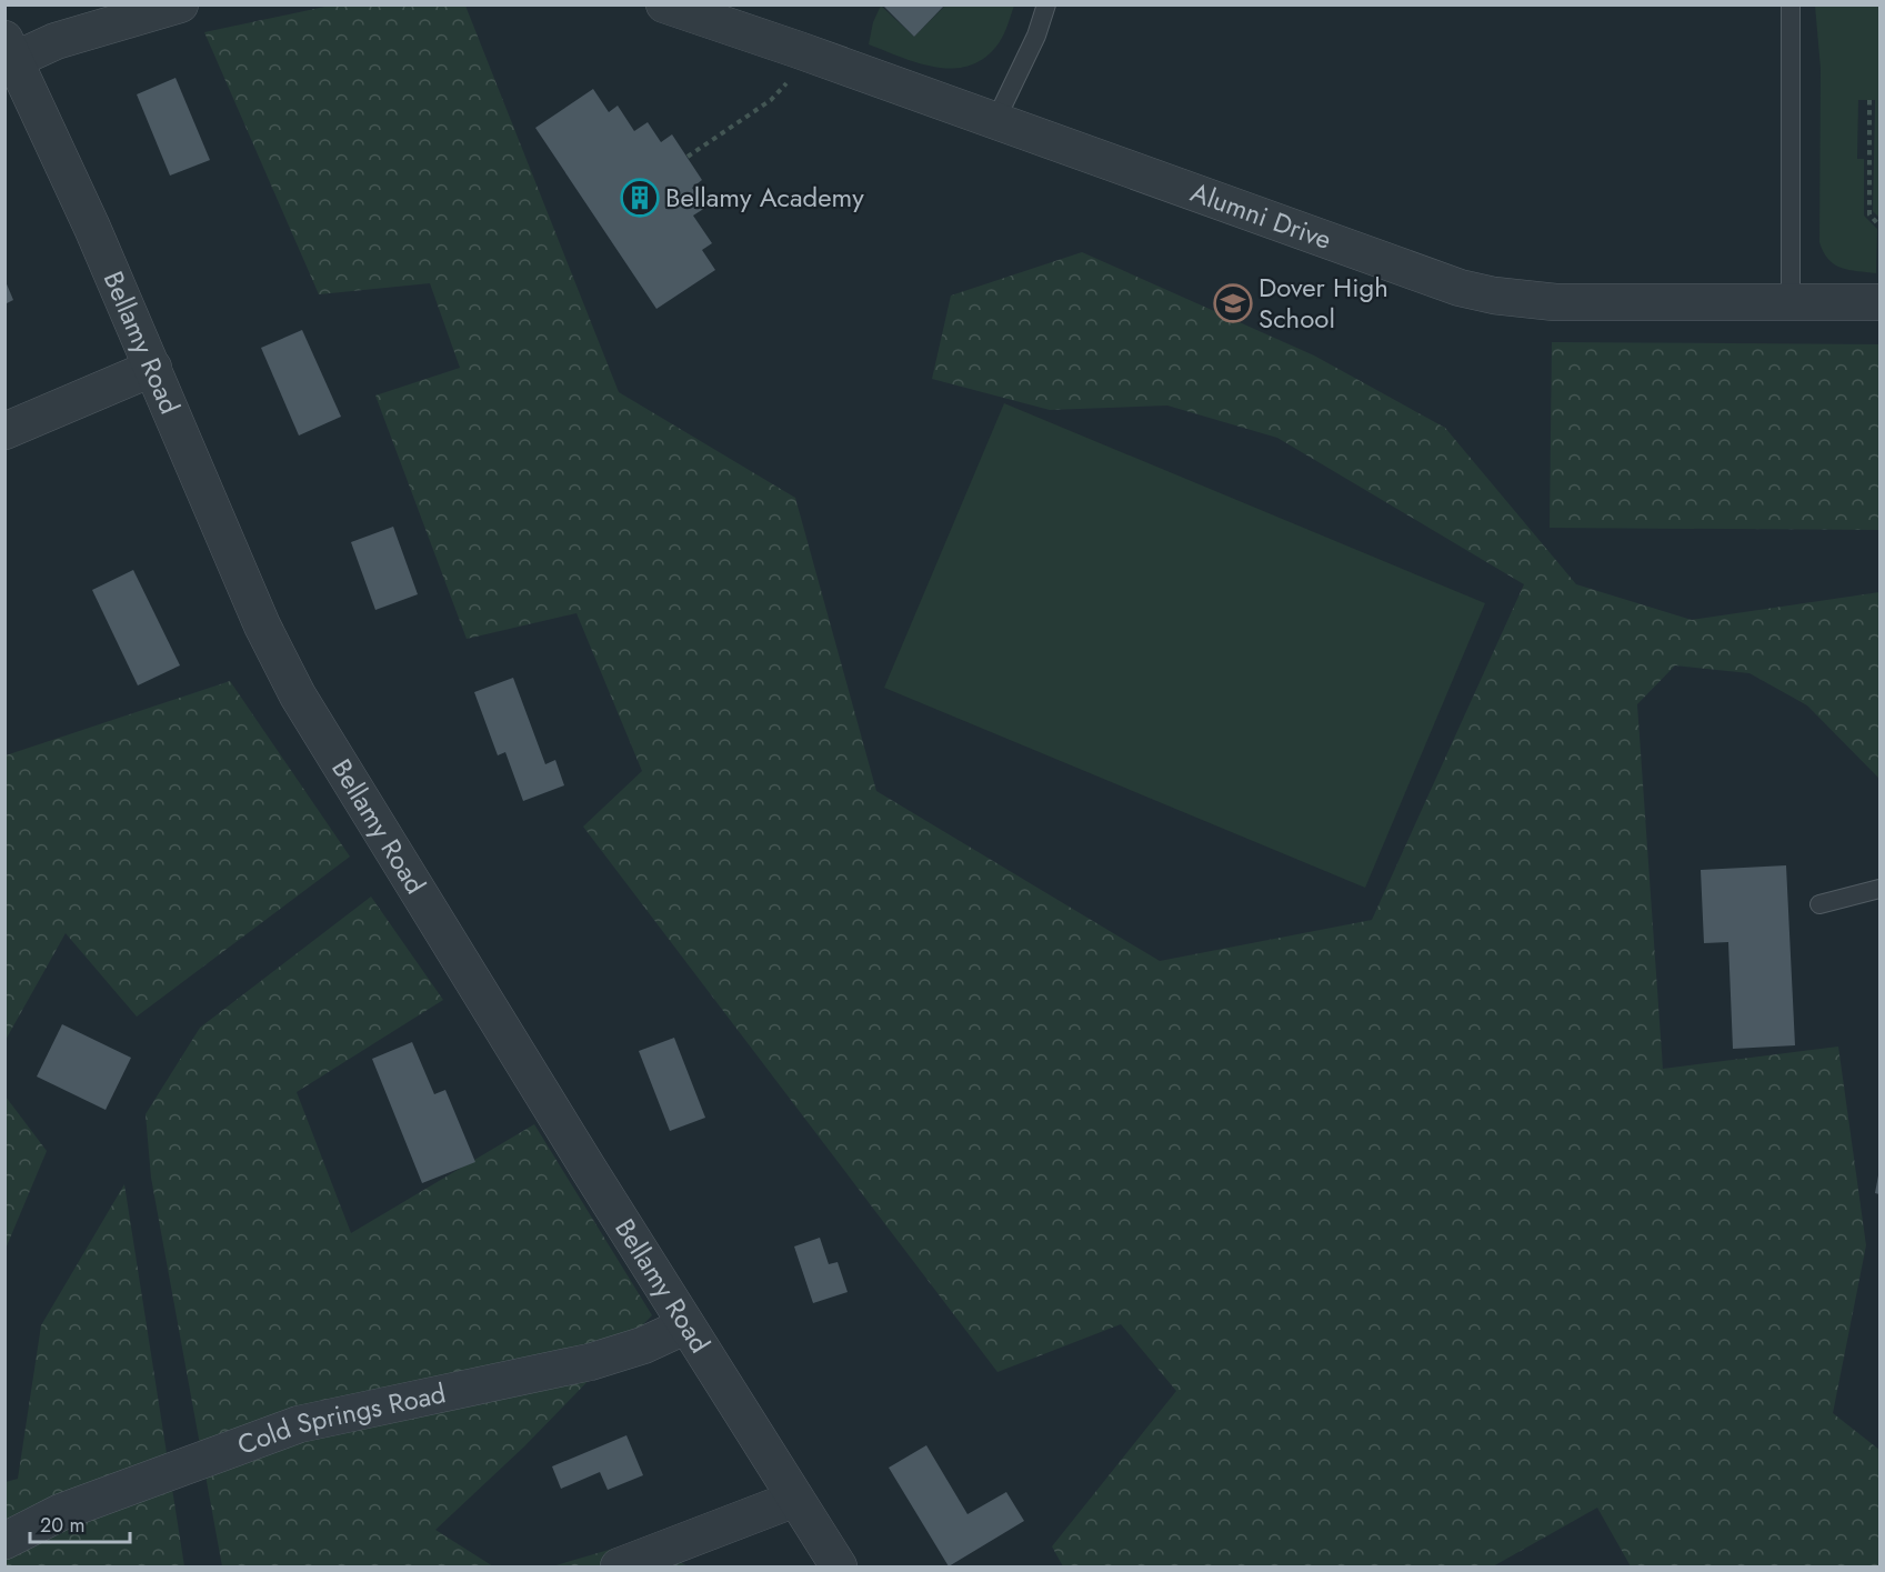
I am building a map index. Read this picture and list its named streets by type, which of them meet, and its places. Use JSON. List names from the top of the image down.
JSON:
{
  "streets": {
    "street": ["Alumni Drive", "Bellamy Road", "Cold Springs Road"]
  },
  "crossings": [
    ["Bellamy Road", "Cold Springs Road"]
  ],
  "places": {
    "building": ["Bellamy Academy"],
    "school or university": ["Dover High School"]
  },
  "scale_bar": "20 m"
}
